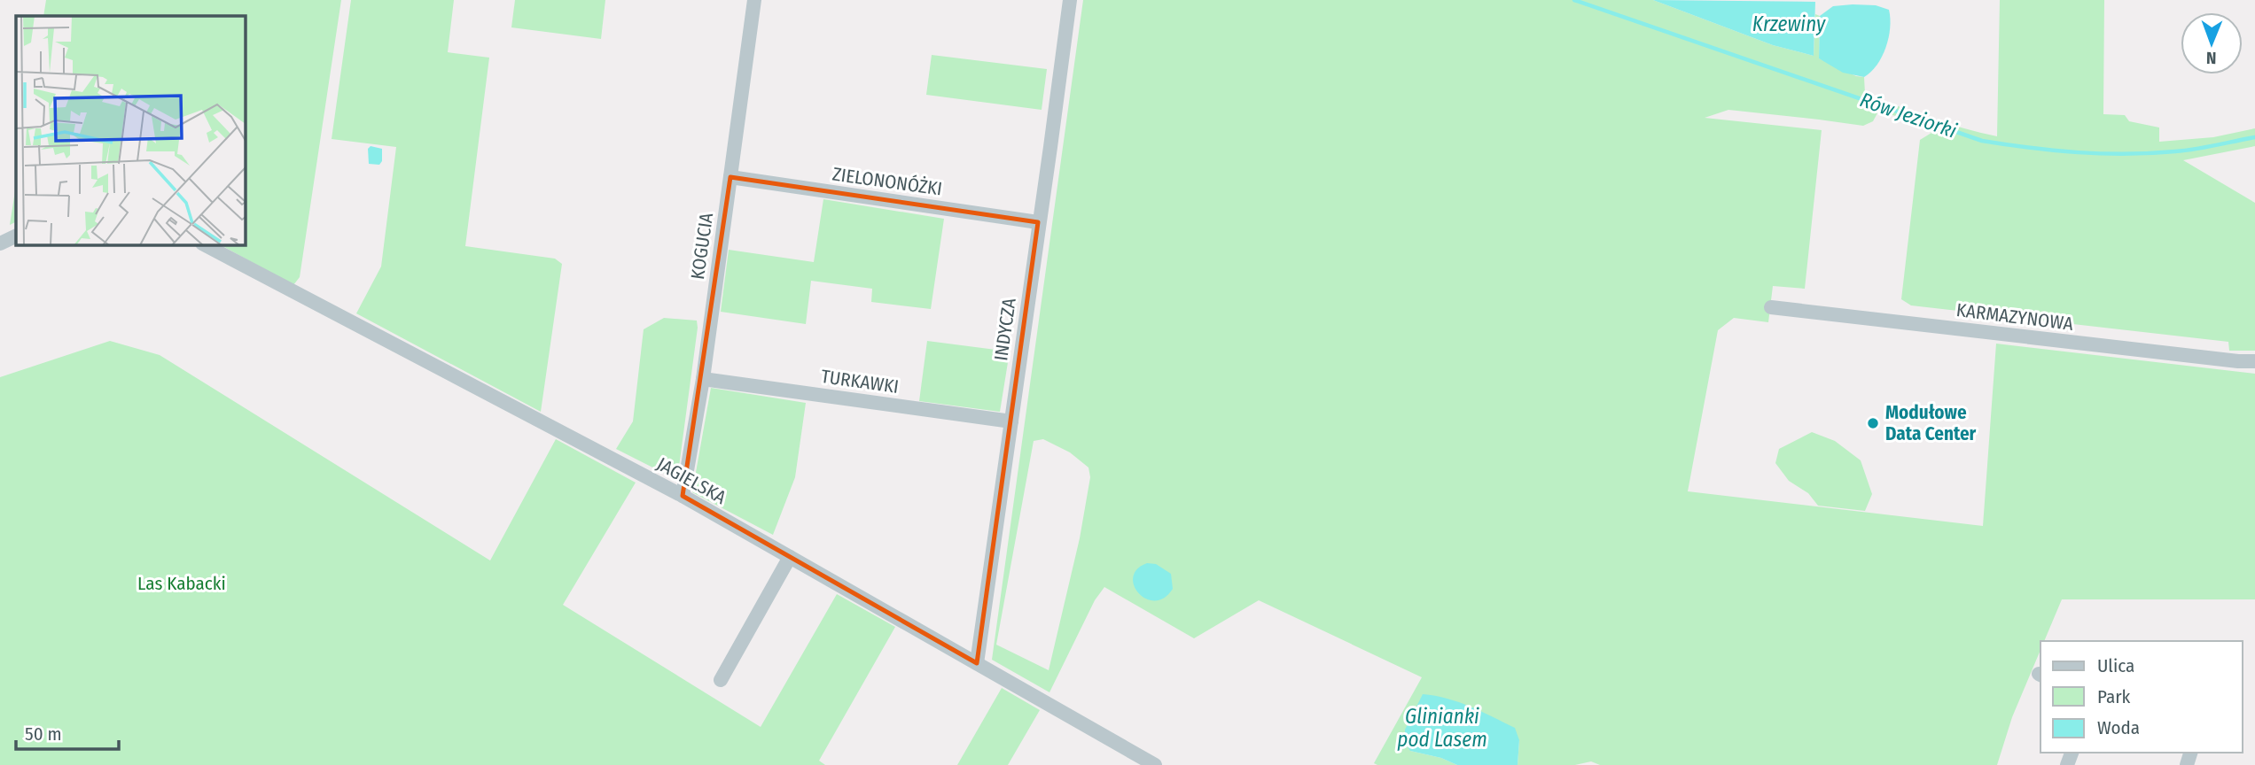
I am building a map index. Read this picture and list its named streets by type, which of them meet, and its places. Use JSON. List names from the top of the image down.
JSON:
{
  "streets": {
    "street": [
      "ZIELONONÓŻKI",
      "KOGUCIA",
      "KARMAZYNOWA",
      "INDYCZA",
      "TURKAWKI",
      "JAGIELSKA"
    ]
  },
  "crossings": [
    ["ZIELONONÓŻKI", "KOGUCIA"],
    ["ZIELONONÓŻKI", "INDYCZA"],
    ["KOGUCIA", "TURKAWKI"],
    ["KOGUCIA", "JAGIELSKA"],
    ["INDYCZA", "TURKAWKI"],
    ["INDYCZA", "JAGIELSKA"]
  ],
  "water": ["Krzewiny", "Rów Jeziorki", "Glinianki pod Lasem"],
  "parks": ["Las Kabacki"],
  "places": ["Modułowe Data Center"],
  "legend": ["Ulica", "Park", "Woda"],
  "scale_bar": "50 m",
  "north": "bottom"
}
